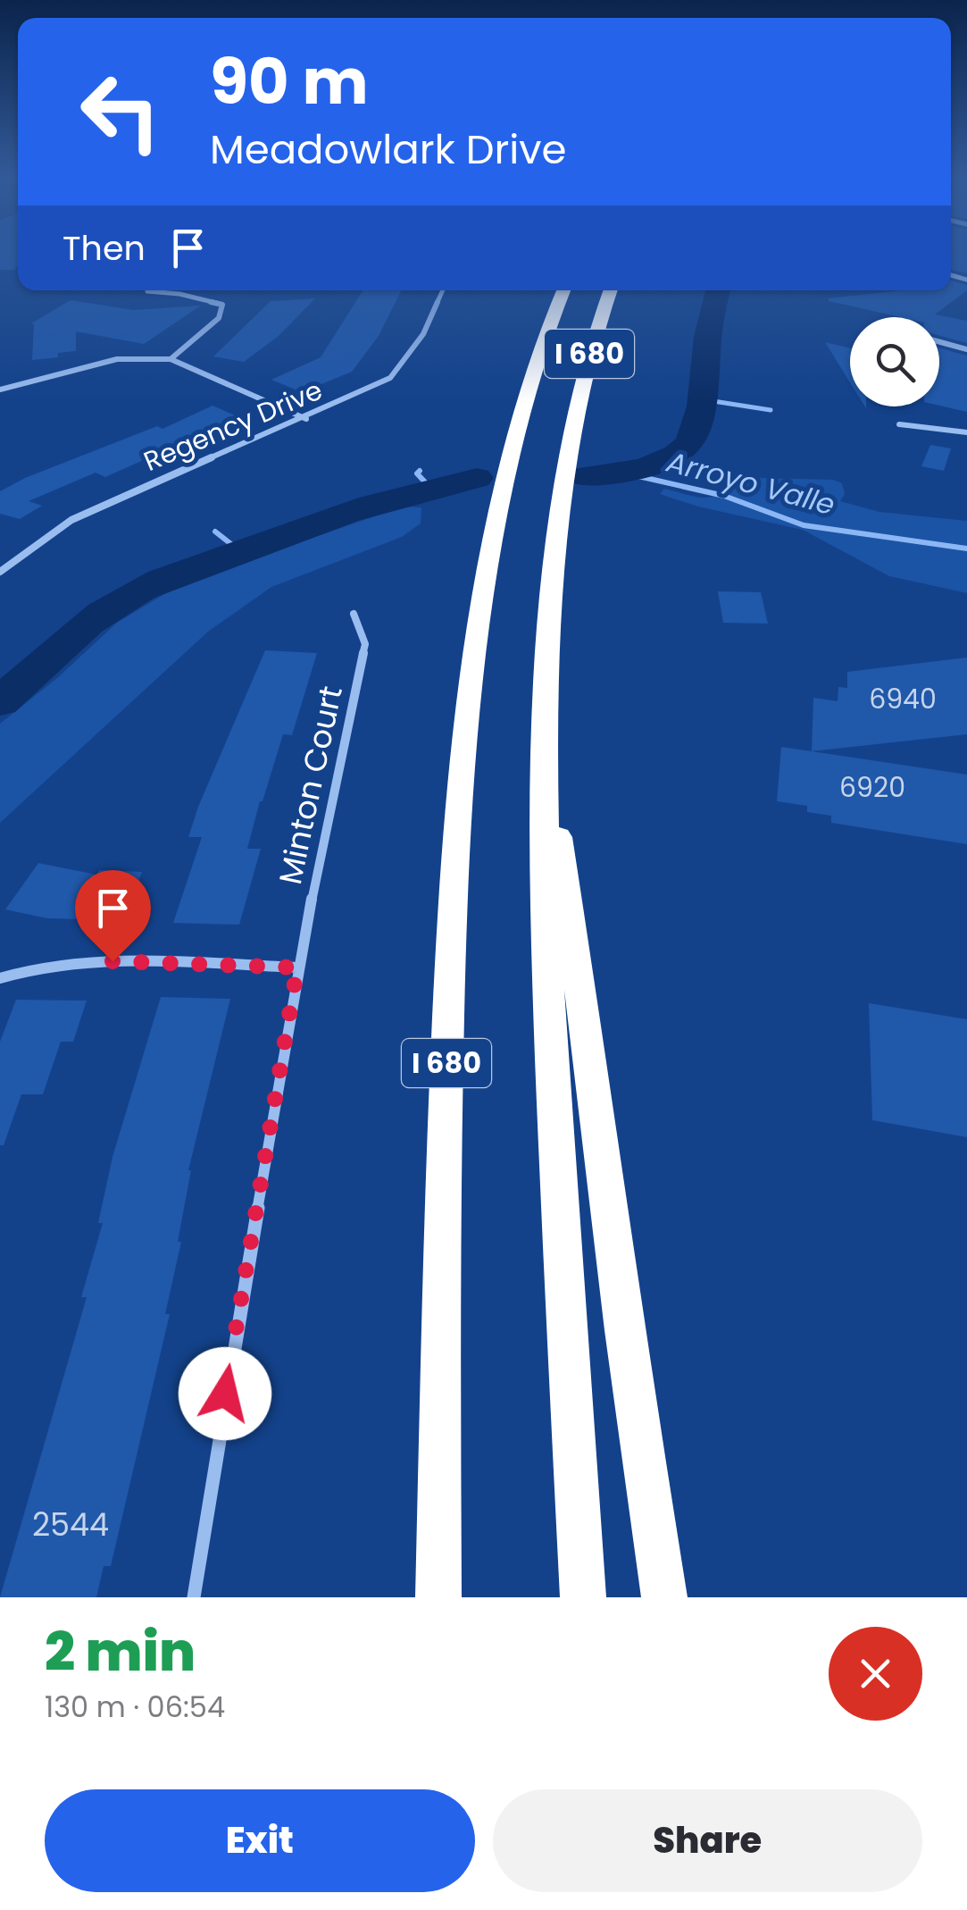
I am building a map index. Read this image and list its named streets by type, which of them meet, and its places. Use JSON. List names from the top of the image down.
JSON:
{
  "streets": {
    "highway": ["I 680"],
    "street": ["Regency Drive", "Minton Court"]
  },
  "water": ["Arroyo Valle"],
  "house_numbers": ["6940", "6920", "2544"],
  "page": {
    "turn": ["90 m", "Meadowlark Drive"],
    "then": "Then",
    "heading": ["2 min", "130 m · 06:54"],
    "buttons": ["Exit", "Share"]
  }
}
